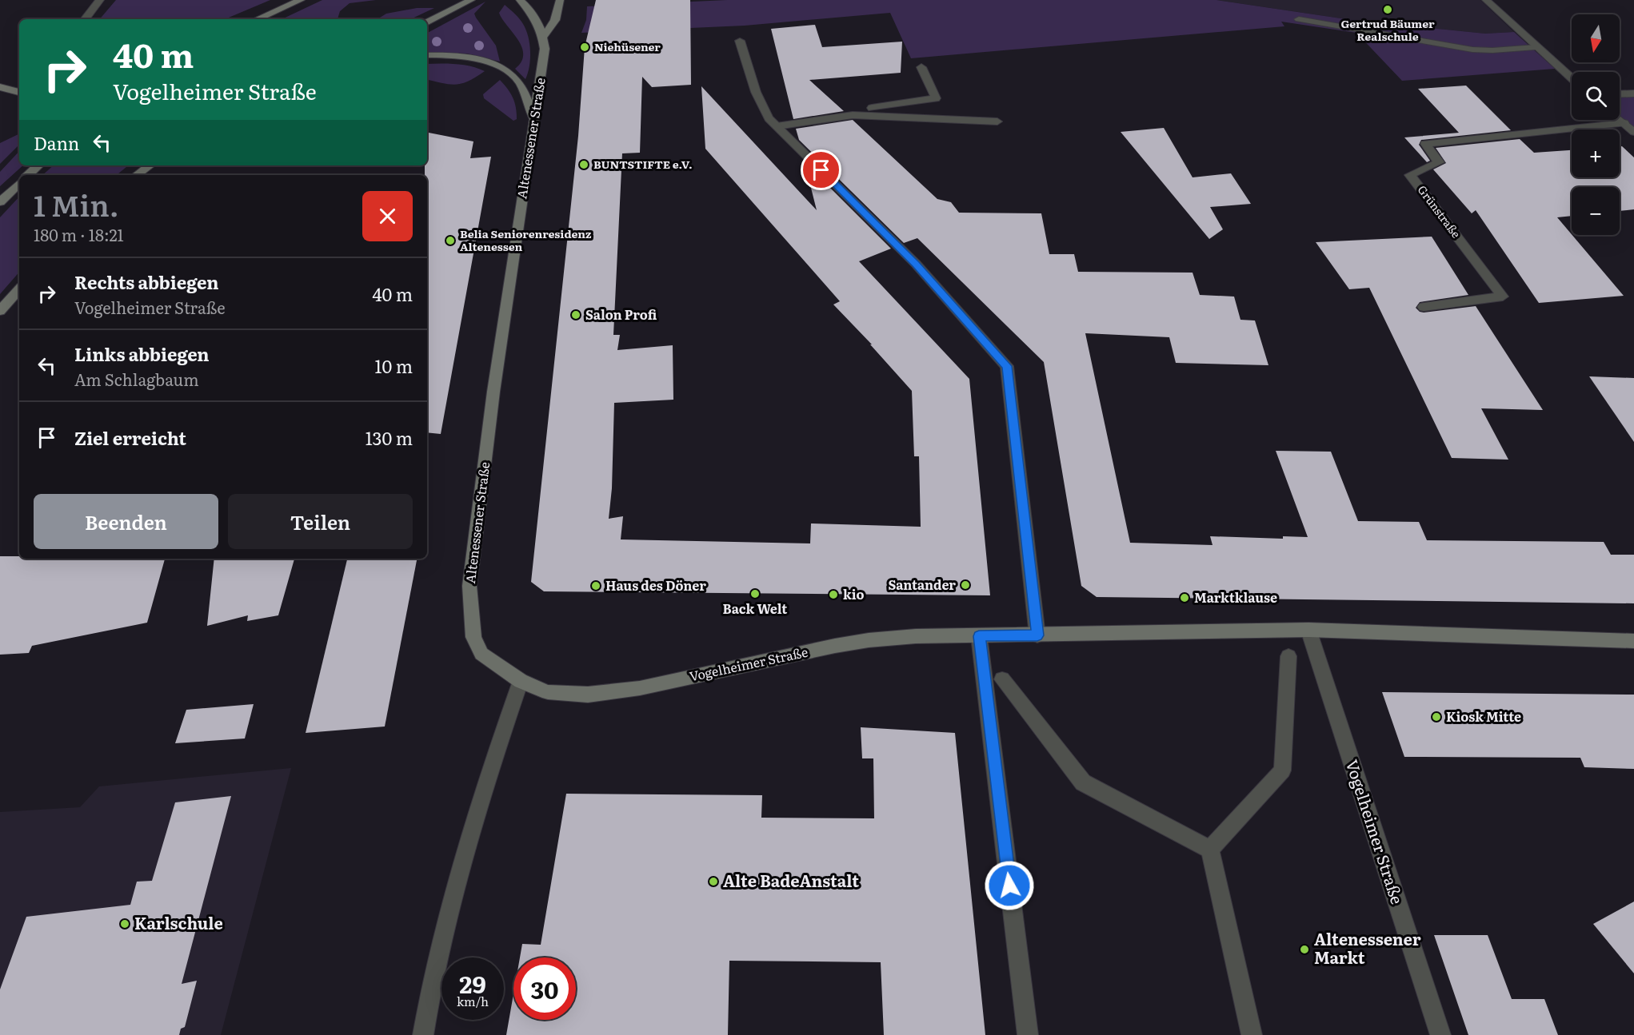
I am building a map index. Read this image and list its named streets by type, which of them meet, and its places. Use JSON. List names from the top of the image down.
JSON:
{
  "streets": {
    "main road": ["Altenessener Straße", "Vogelheimer Straße"],
    "street": ["Grünstraße"]
  },
  "crossings": [
    ["Altenessener Straße", "Vogelheimer Straße"]
  ],
  "places": [
    "Gertrud Bäumer Realschule",
    "Niehüsener",
    "BUNTSTIFTE e.V.",
    "Belia Seniorenresidenz Altenessen",
    "Salon Profi",
    "Santander",
    "Haus des Döner",
    "Back Welt",
    "kio",
    "Marktklause",
    "Kiosk Mitte",
    "Alte BadeAnstalt",
    "Karlschule",
    "Altenessener Markt"
  ],
  "north": "bottom",
  "page": {
    "map_buttons": ["+", "−"],
    "turn": ["40 m", "Vogelheimer Straße"],
    "then": "Dann",
    "heading": ["1 Min.", "180 m · 18:21"],
    "list": [
      {
        "name": "Rechts abbiegen",
        "note": "Vogelheimer Straße",
        "value": "40 m"
      },
      {
        "name": "Links abbiegen",
        "note": "Am Schlagbaum",
        "value": "10 m"
      },
      {
        "name": "Ziel erreicht",
        "value": "130 m"
      }
    ],
    "buttons": ["Beenden", "Teilen"],
    "speed": "29 km/h",
    "limit": "30"
  }
}
